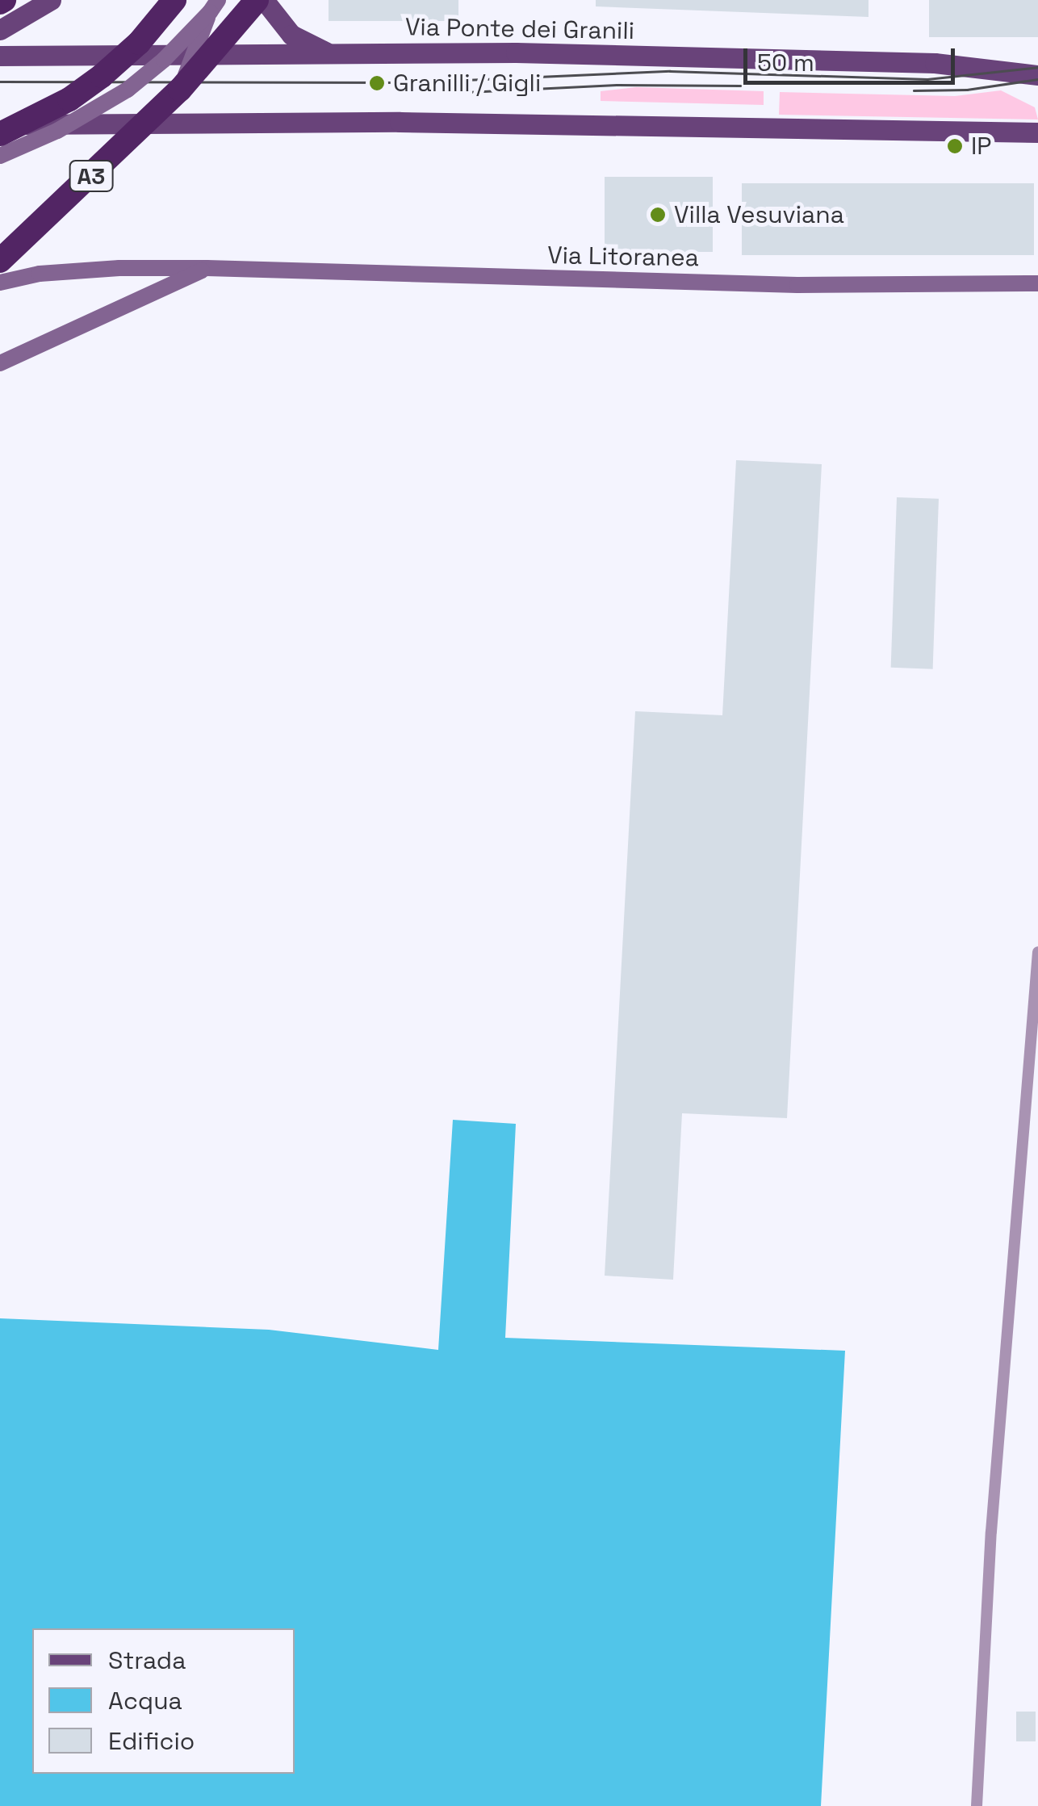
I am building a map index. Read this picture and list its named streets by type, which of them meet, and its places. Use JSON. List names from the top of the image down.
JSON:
{
  "streets": {
    "highway": ["A3"],
    "main road": ["Via Ponte dei Granili", "Via Litoranea"]
  },
  "places": ["Granilli / Gigli", "IP", "Villa Vesuviana"],
  "legend": ["Strada", "Acqua", "Edificio"],
  "scale_bar": "50 m"
}
